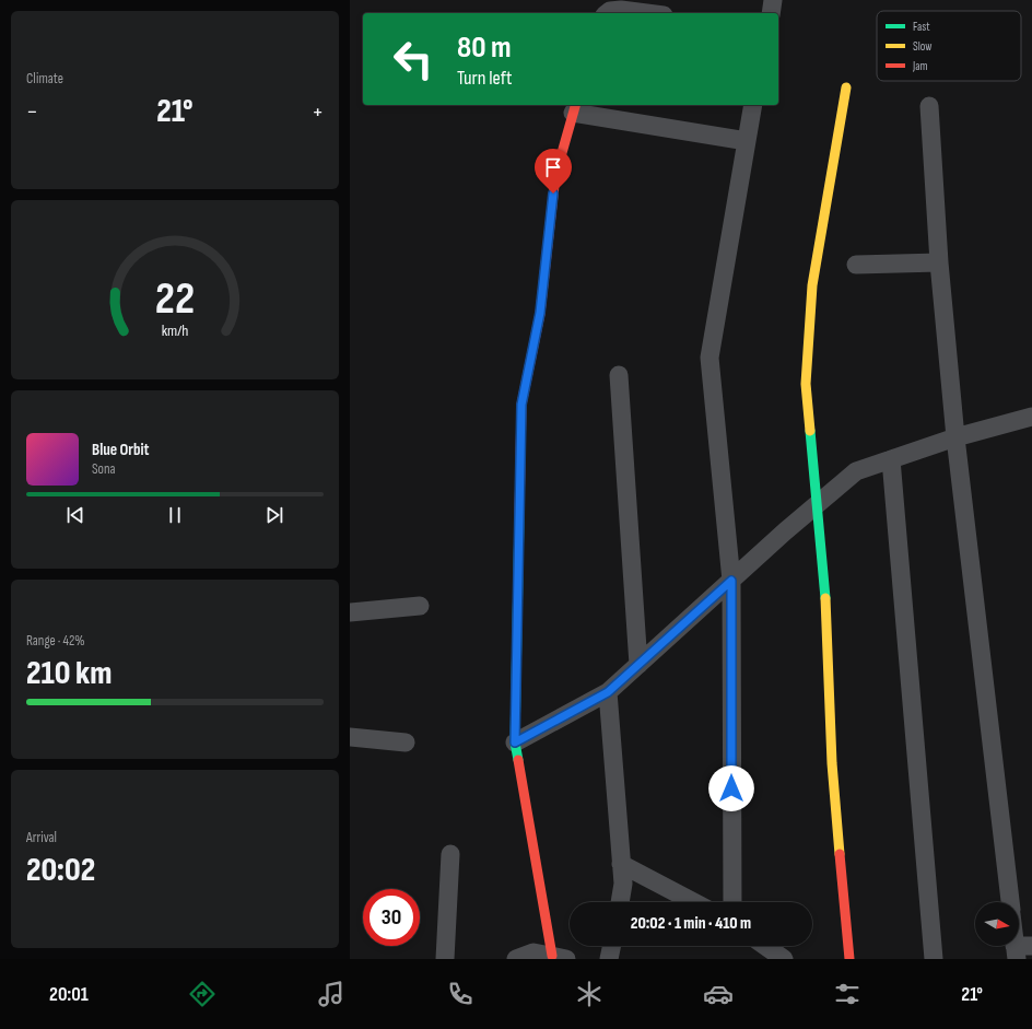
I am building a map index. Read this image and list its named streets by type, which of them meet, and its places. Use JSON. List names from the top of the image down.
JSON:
{
  "legend": ["Fast", "Slow", "Jam"],
  "north": "right",
  "page": {
    "tile": [
      "Climate",
      ["Range · 42%", "210 km"],
      ["Arrival", "20:02"]
    ],
    "turn": ["80 m", "Turn left"],
    "heat": ["−", "21°", "+"],
    "song": ["Blue Orbit", "Sona"],
    "limit": "30",
    "trip": "20:02 · 1 min · 410 m",
    "tabs": ["20:01", "21°"],
    "gauge": ["22", "km/h"]
  }
}
